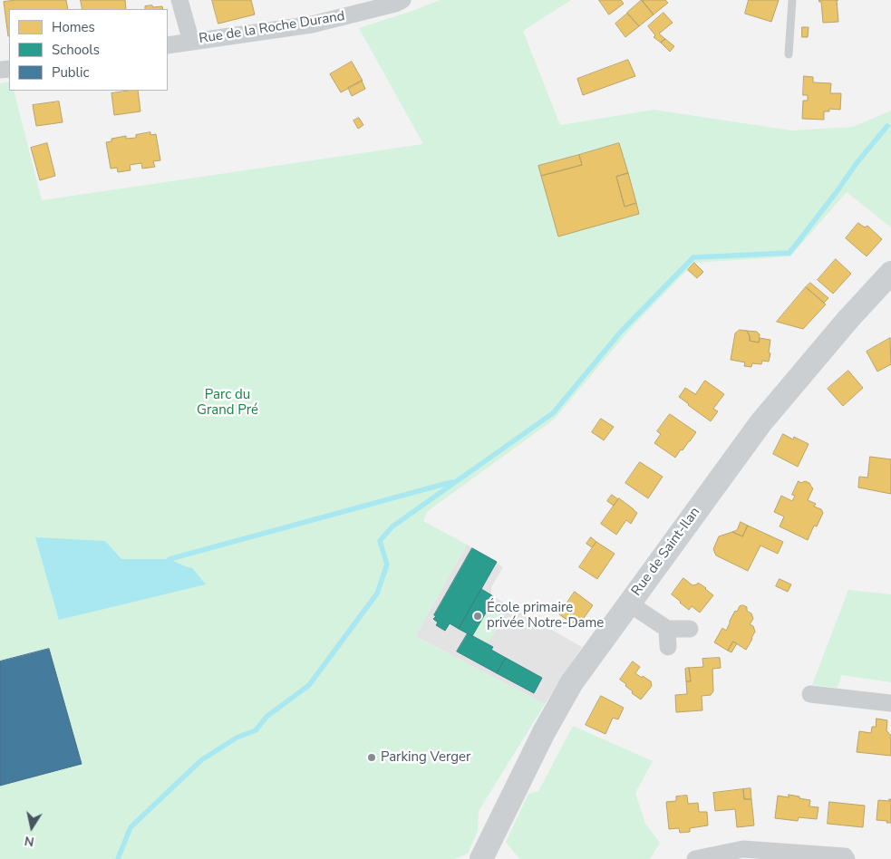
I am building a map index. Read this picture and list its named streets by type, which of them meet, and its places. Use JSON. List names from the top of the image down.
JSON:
{
  "streets": {
    "street": ["Rue de la Roche Durand", "Rue de Saint-Ilan"]
  },
  "parks": ["Parc du Grand Pré"],
  "places": ["École primaire privée Notre-Dame", "Parking Verger"],
  "legend": ["Homes", "Schools", "Public"],
  "north": "bottom"
}
